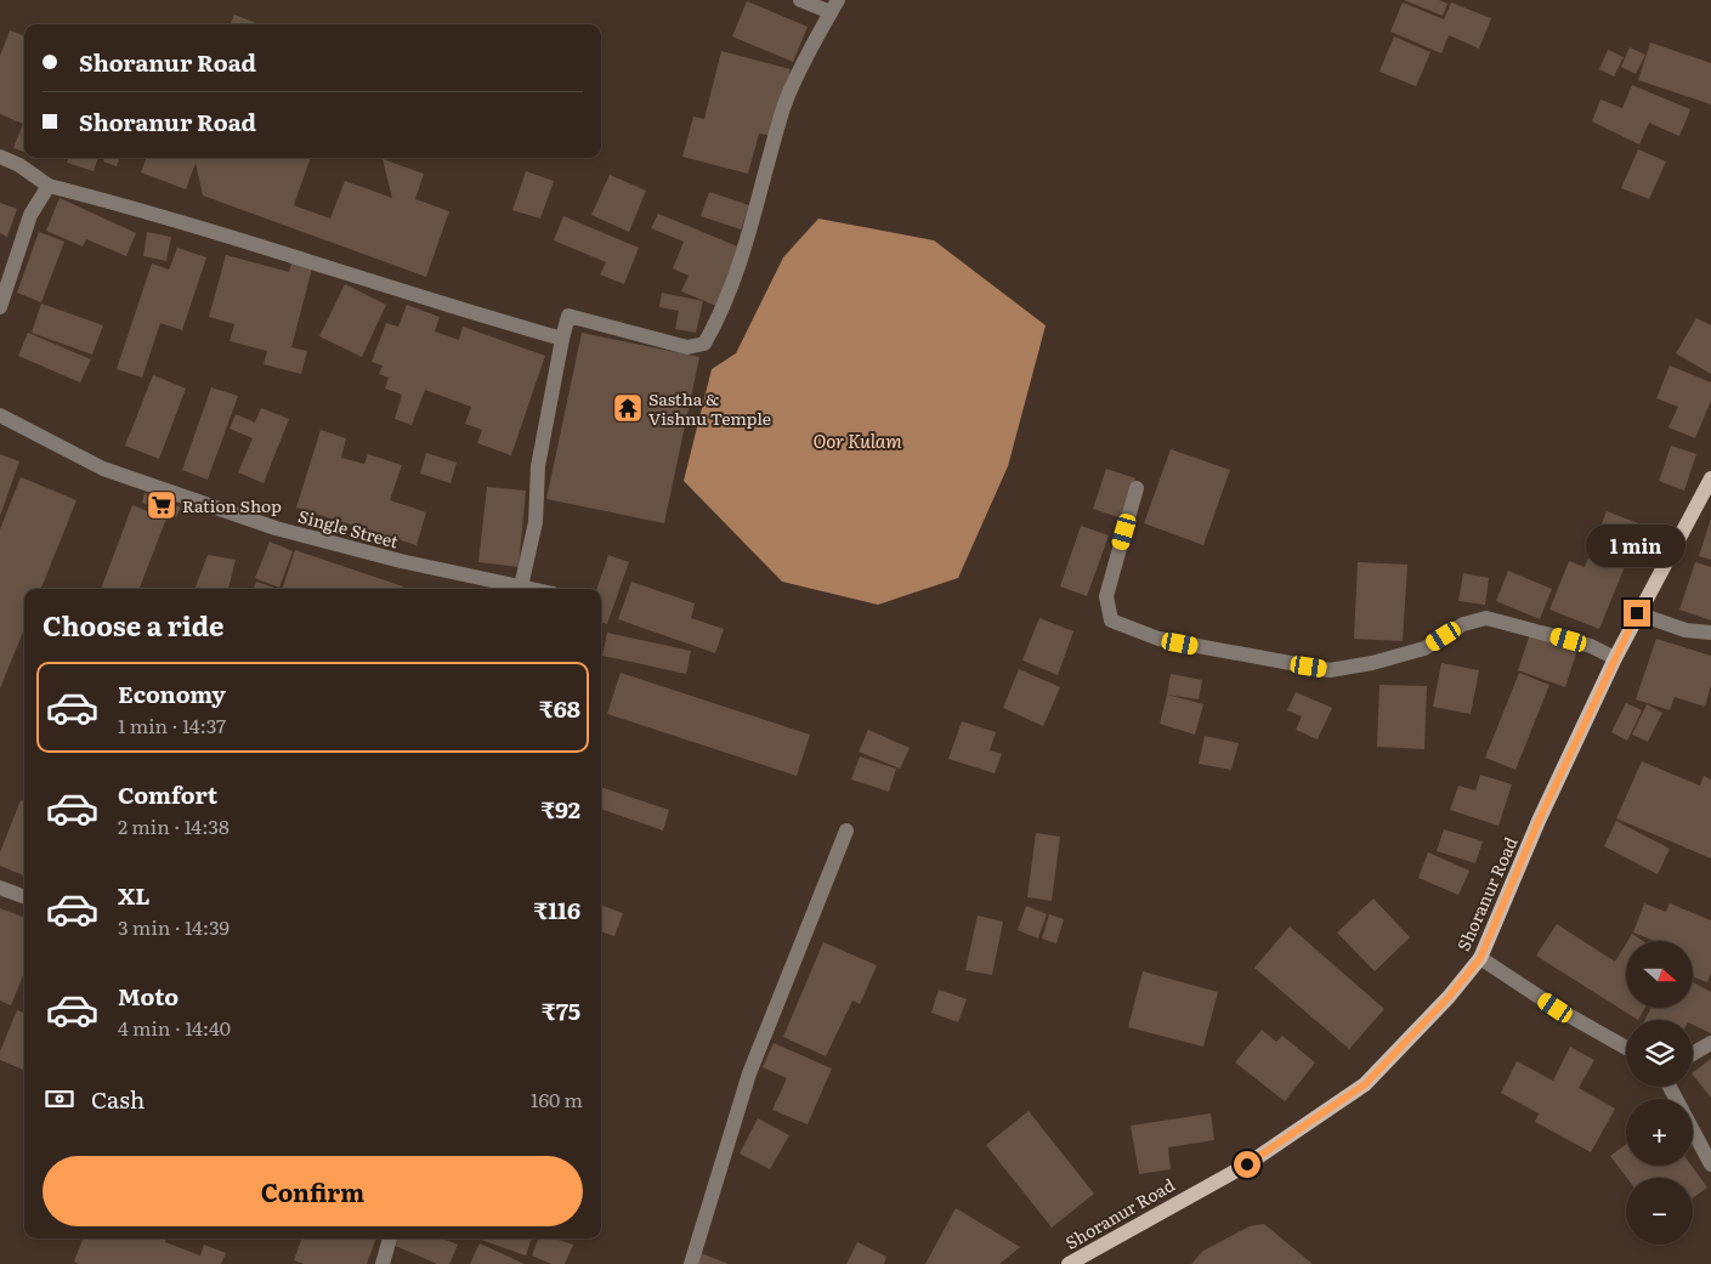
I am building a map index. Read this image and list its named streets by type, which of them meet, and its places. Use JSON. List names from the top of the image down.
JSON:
{
  "streets": {
    "main road": ["Shoranur Road"],
    "street": ["Single Street"]
  },
  "water": ["Oor Kulam"],
  "places": {
    "temple": ["Sastha & Vishnu Temple"],
    "supermarket": ["Ration Shop"]
  },
  "north": "right",
  "page": {
    "banner": ["Shoranur Road", "Shoranur Road"],
    "bubble": "1 min",
    "heading": "Choose a ride",
    "list": [
      {
        "name": "Economy",
        "note": "1 min · 14:37",
        "value": "₹68"
      },
      {
        "name": "Comfort",
        "note": "2 min · 14:38",
        "value": "₹92"
      },
      {
        "name": "XL",
        "note": "3 min · 14:39",
        "value": "₹116"
      },
      {
        "name": "Moto",
        "note": "4 min · 14:40",
        "value": "₹75"
      }
    ],
    "map_buttons": ["+", "−"],
    "pay": ["Cash", "160 m"],
    "buttons": "Confirm"
  }
}
